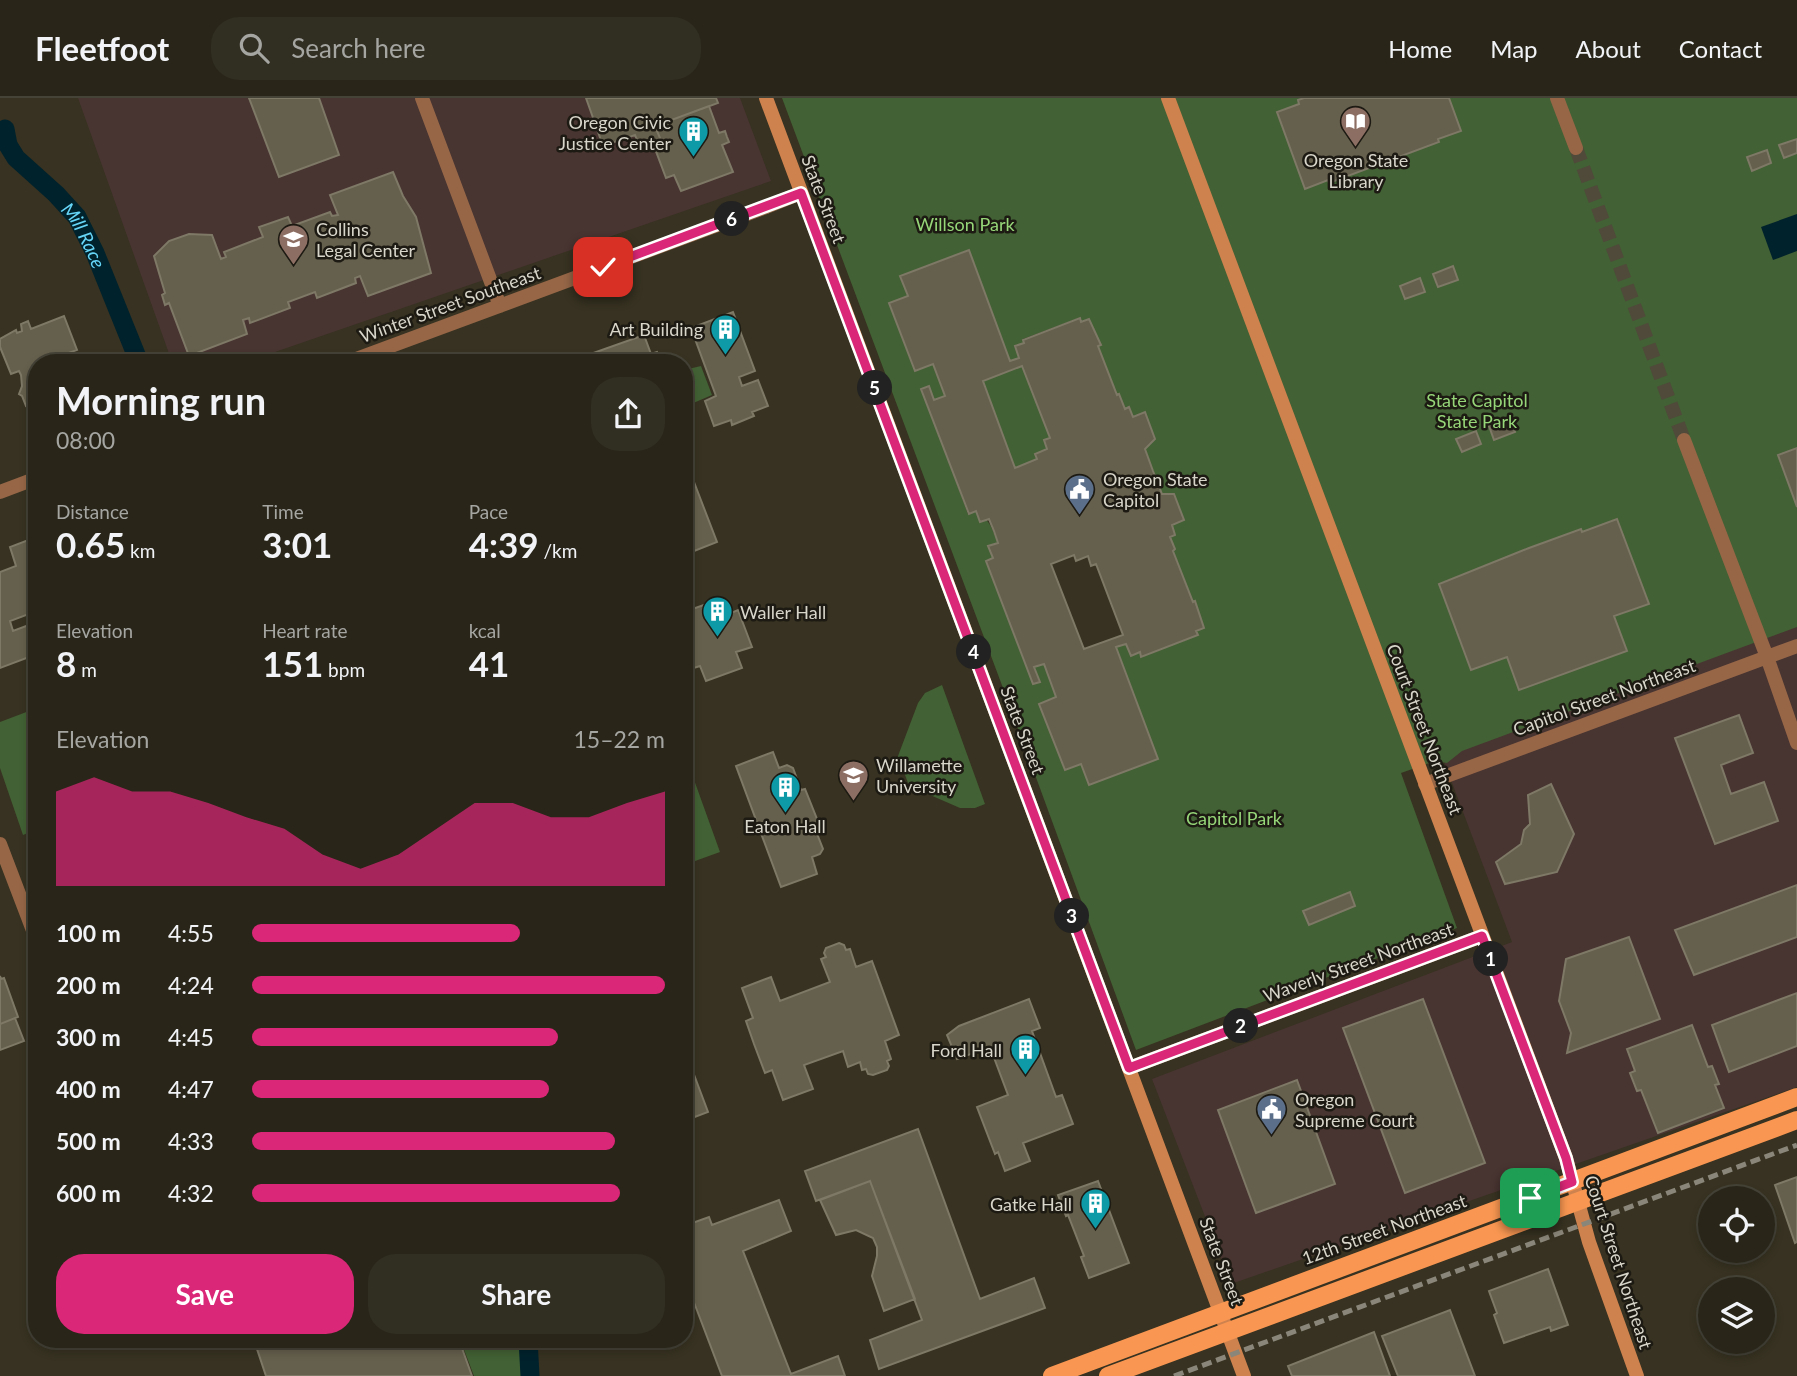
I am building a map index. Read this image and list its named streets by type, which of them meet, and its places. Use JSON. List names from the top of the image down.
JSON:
{
  "streets": {
    "main road": ["State Street", "Court Street Northeast", "12th Street Northeast"],
    "street": ["Winter Street Southeast", "Capitol Street Northeast", "Waverly Street Northeast"]
  },
  "crossings": [
    ["State Street", "Winter Street Southeast"],
    ["State Street", "Waverly Street Northeast"],
    ["State Street", "12th Street Northeast"],
    ["Capitol Street Northeast", "Court Street Northeast"],
    ["Court Street Northeast", "Waverly Street Northeast"],
    ["Court Street Northeast", "12th Street Northeast"]
  ],
  "water": ["Mill Race"],
  "parks": ["Willson Park", "State Capitol State Park", "Capitol Park"],
  "places": {
    "library": ["Oregon State Library"],
    "building": [
      "Oregon Civic Justice Center",
      "Art Building",
      "Waller Hall",
      "Eaton Hall",
      "Ford Hall",
      "Gatke Hall"
    ],
    "school or university": ["Collins Legal Center", "Willamette University"],
    "public building": ["Oregon State Capitol", "Oregon Supreme Court"]
  },
  "page": {
    "header": "Fleetfoot",
    "search": "Search here",
    "nav": [
      "Home",
      "Map",
      "About",
      "Contact"
    ],
    "pins": [
      "6",
      "5",
      "4",
      "3",
      "1",
      "2"
    ],
    "heading": ["Morning run", "08:00"],
    "stats": [
      ["Distance", "0.65 km"],
      ["Time", "3:01"],
      ["Pace", "4:39 /km"],
      ["Elevation", "8 m"],
      ["Heart rate", "151 bpm"],
      ["kcal", "41"]
    ],
    "chart": ["Elevation", "15–22 m"],
    "list": [
      {
        "name": "100 m",
        "note": "4:55"
      },
      {
        "name": "200 m",
        "note": "4:24"
      },
      {
        "name": "300 m",
        "note": "4:45"
      },
      {
        "name": "400 m",
        "note": "4:47"
      },
      {
        "name": "500 m",
        "note": "4:33"
      },
      {
        "name": "600 m",
        "note": "4:32"
      }
    ],
    "buttons": ["Save", "Share"]
  }
}
